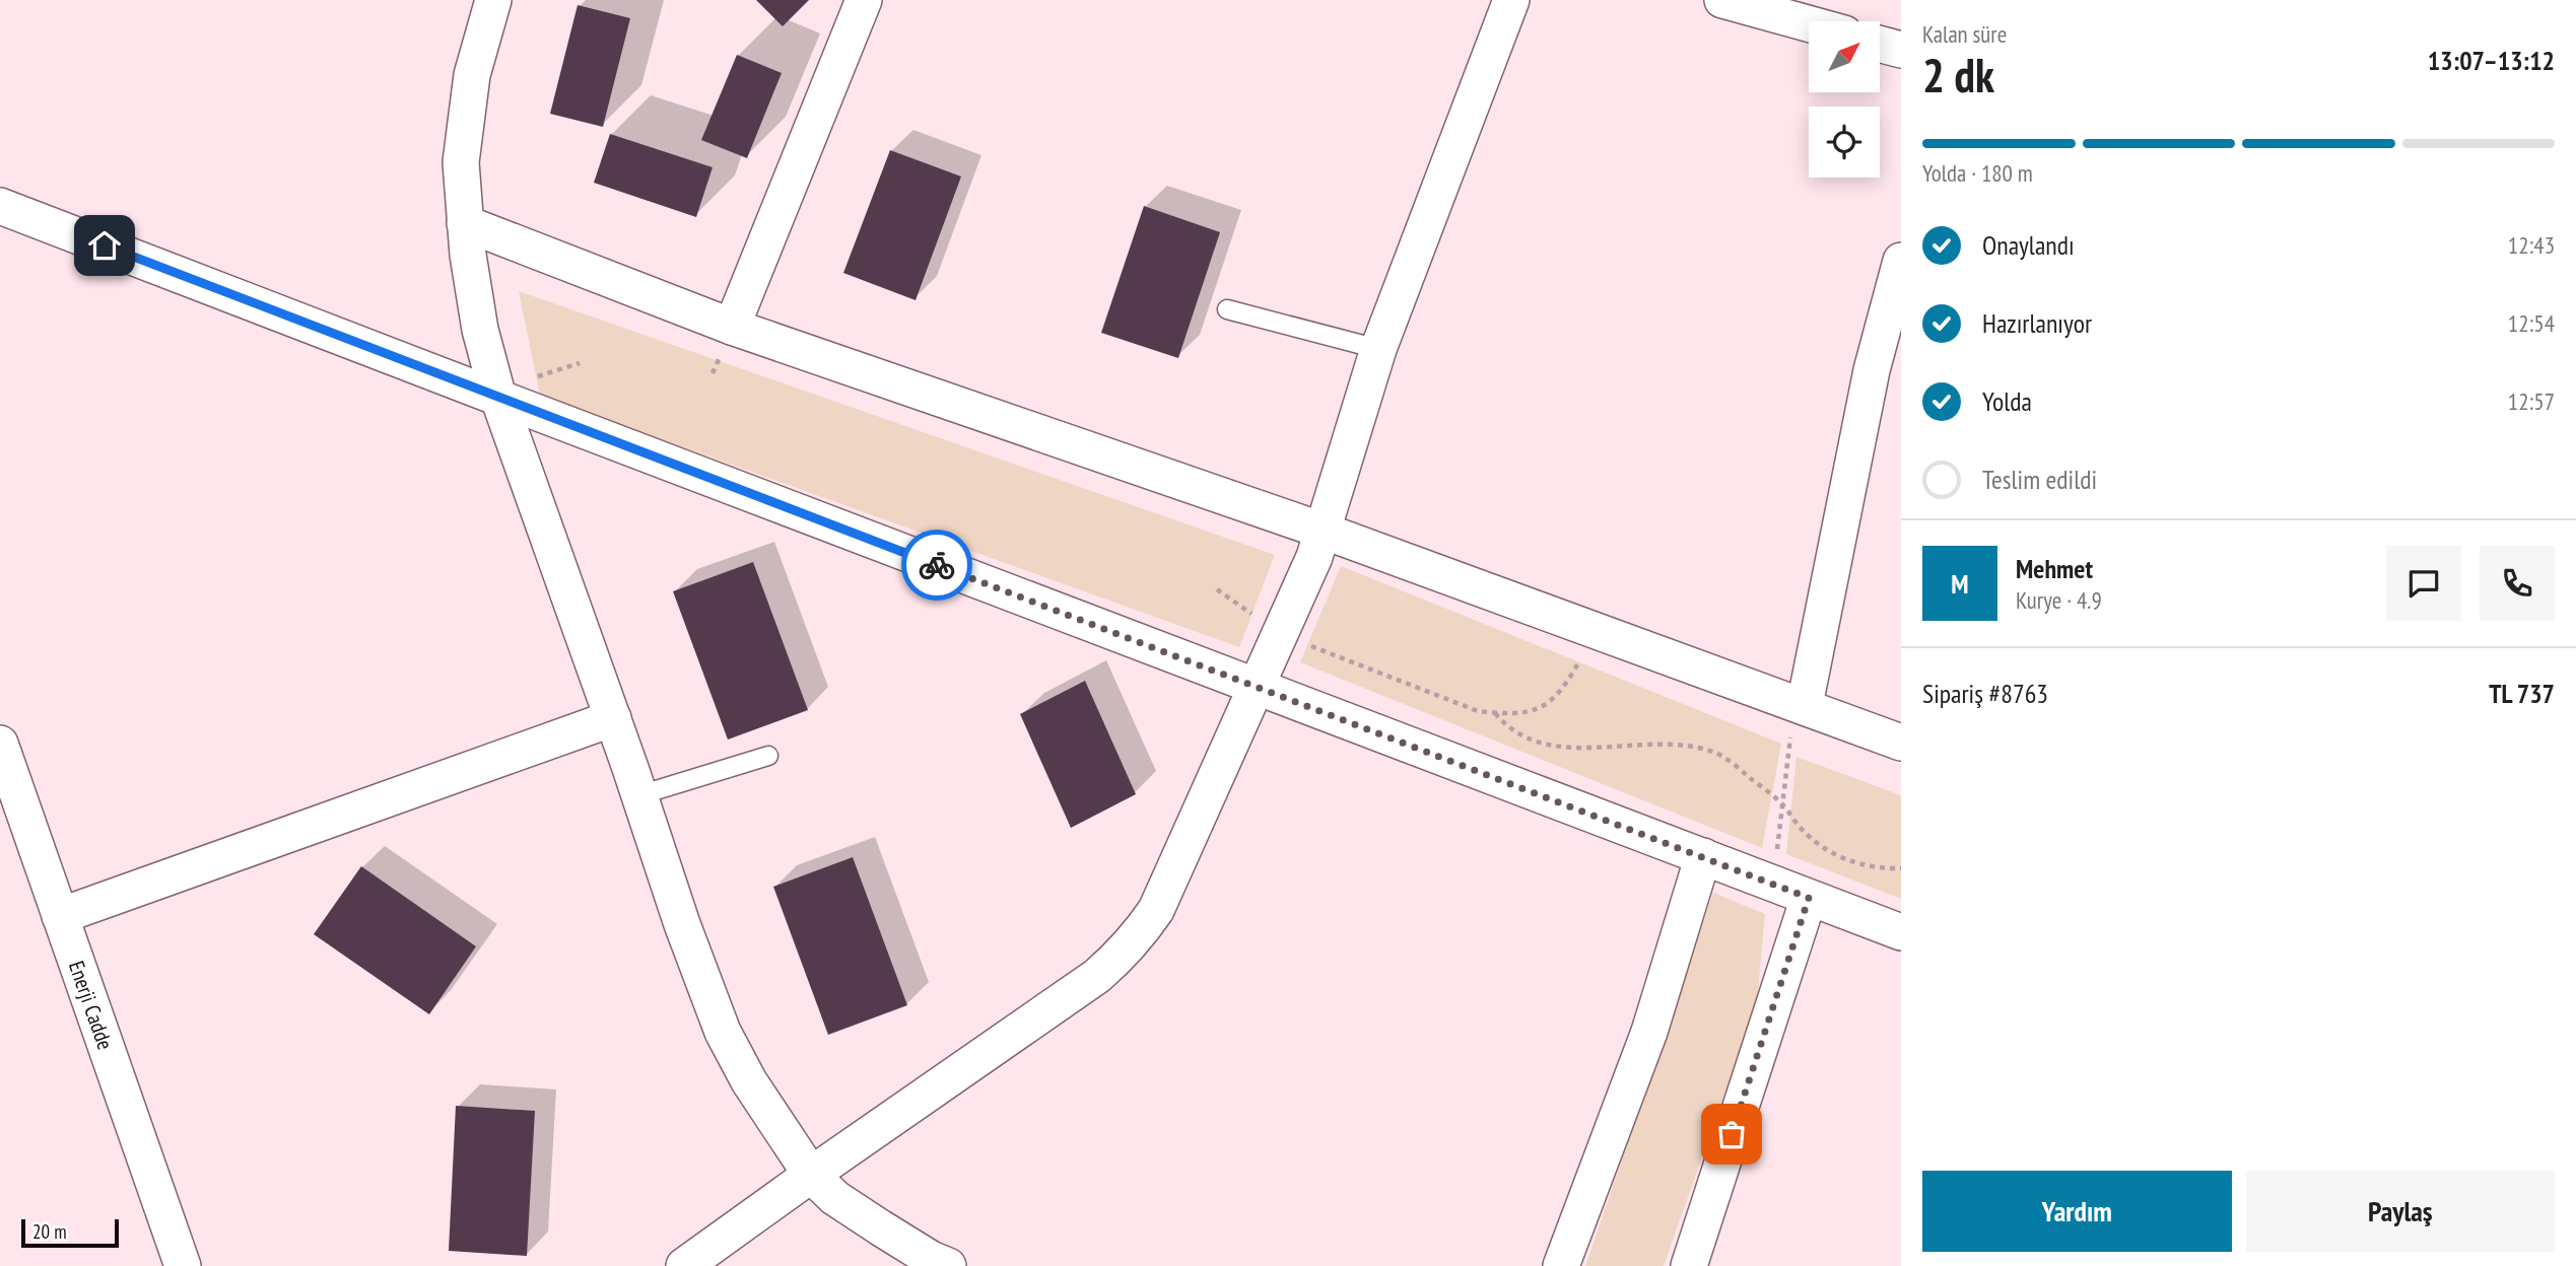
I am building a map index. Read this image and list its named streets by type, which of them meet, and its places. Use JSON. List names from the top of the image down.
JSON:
{
  "streets": {
    "street": ["Enerji Cadde"]
  },
  "scale_bar": "20 m",
  "north": "top right",
  "page": {
    "heading": ["2 dk", "Kalan süre", "13:07–13:12"],
    "panel": [
      "Mehmet",
      "Kurye · 4.9",
      "Sipariş #8763",
      "TL 737"
    ],
    "bar": "Yolda · 180 m",
    "list": [
      ["Onaylandı", "12:43"],
      ["Hazırlanıyor", "12:54"],
      ["Yolda", "12:57"],
      "Teslim edildi"
    ],
    "round": "M",
    "buttons": ["Yardım", "Paylaş"],
    "scale": "20 m"
  }
}
